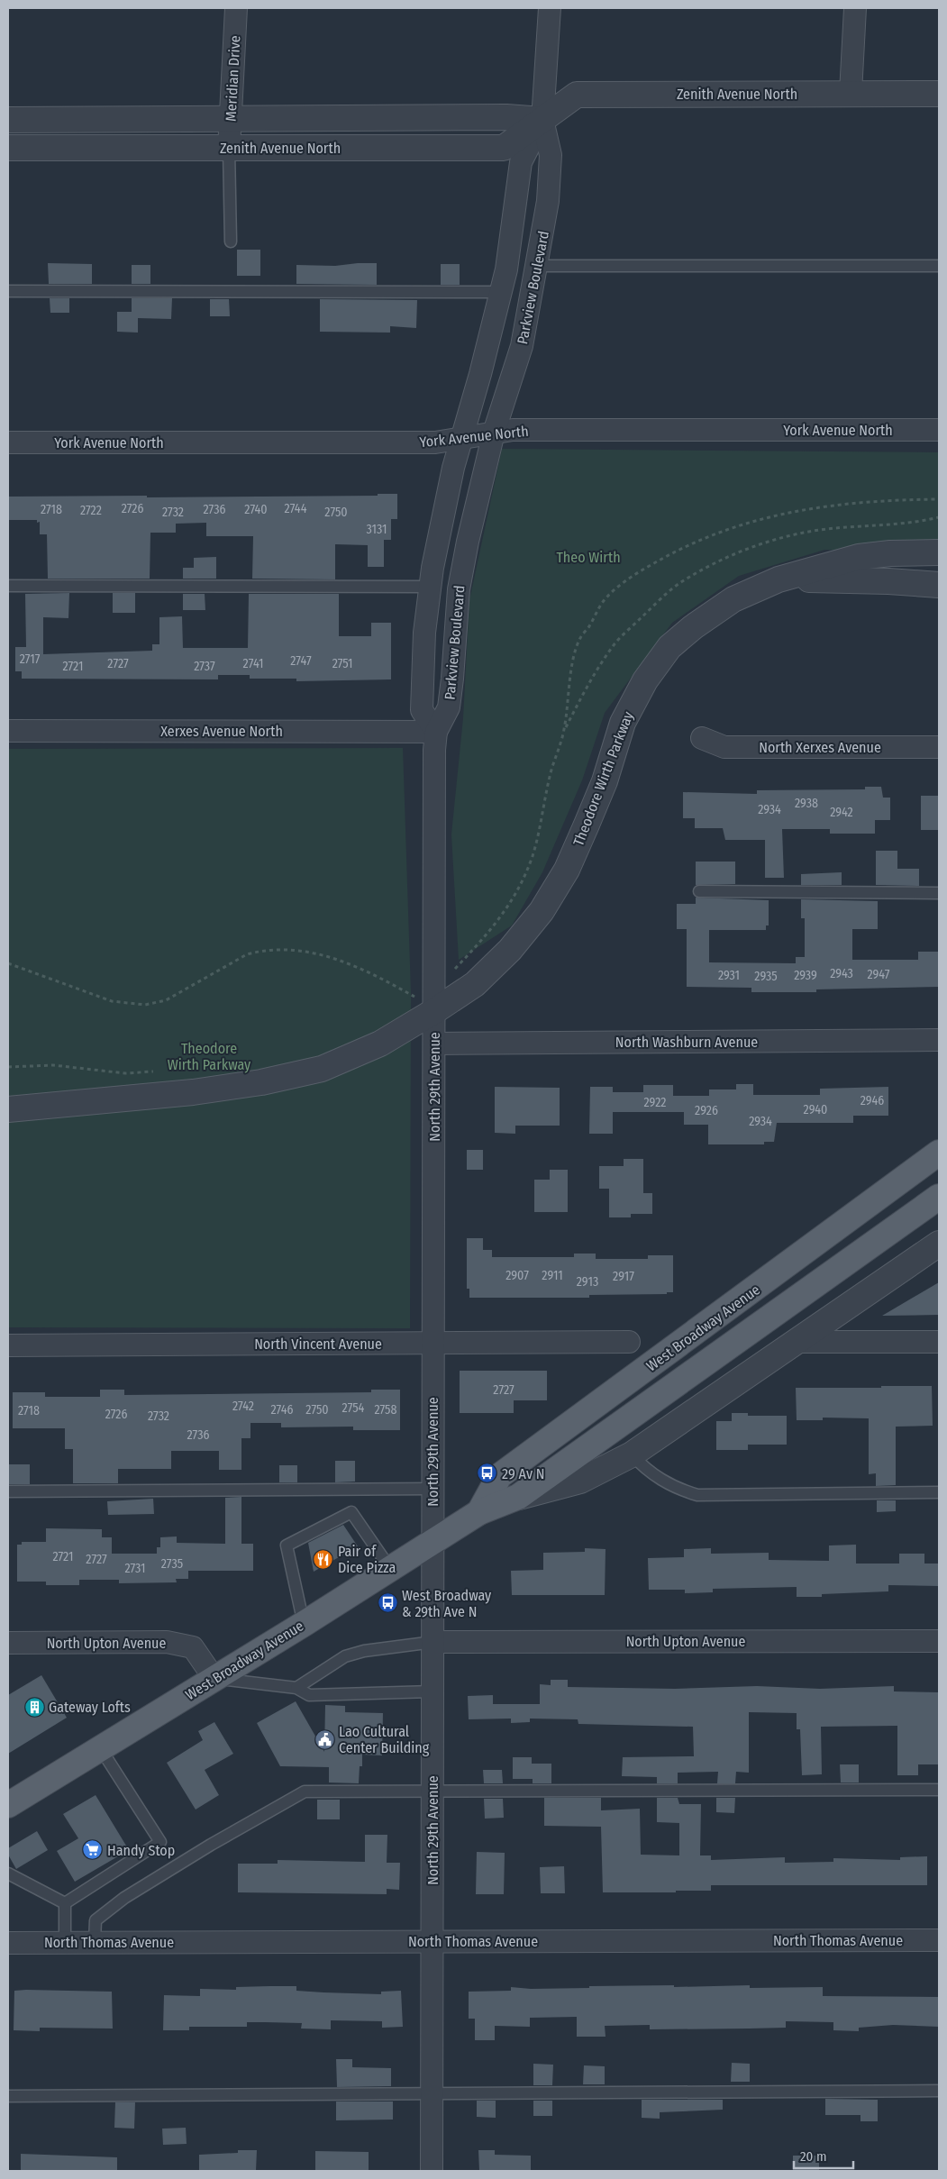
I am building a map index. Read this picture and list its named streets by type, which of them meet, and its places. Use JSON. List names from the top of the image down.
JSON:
{
  "streets": {
    "main road": ["West Broadway Avenue"],
    "street": [
      "Meridian Drive",
      "Zenith Avenue North",
      "Parkview Boulevard",
      "York Avenue North",
      "Xerxes Avenue North",
      "North Xerxes Avenue",
      "Theodore Wirth Parkway",
      "North Washburn Avenue",
      "North 29th Avenue",
      "North Vincent Avenue",
      "North Upton Avenue",
      "North Thomas Avenue"
    ]
  },
  "crossings": [
    ["Meridian Drive", "Zenith Avenue North"],
    ["Zenith Avenue North", "Parkview Boulevard"],
    ["Parkview Boulevard", "York Avenue North"],
    ["Parkview Boulevard", "Xerxes Avenue North"],
    ["Parkview Boulevard", "North 29th Avenue"],
    ["Xerxes Avenue North", "North 29th Avenue"],
    ["Theodore Wirth Parkway", "North 29th Avenue"],
    ["North Washburn Avenue", "North 29th Avenue"],
    ["North 29th Avenue", "West Broadway Avenue"],
    ["North 29th Avenue", "North Vincent Avenue"],
    ["North 29th Avenue", "North Upton Avenue"],
    ["North 29th Avenue", "North Thomas Avenue"],
    ["West Broadway Avenue", "North Upton Avenue"]
  ],
  "parks": ["Theo Wirth", "Theodore Wirth Parkway"],
  "places": {
    "bus stop": ["29 Av N", "West Broadway & 29th Ave N"],
    "restaurant": ["Pair of Dice Pizza"],
    "building": ["Gateway Lofts"],
    "public building": ["Lao Cultural Center Building"],
    "supermarket": ["Handy Stop"]
  },
  "house_numbers": [
    "2726",
    "2744",
    "2718",
    "2736",
    "2740",
    "2722",
    "2732",
    "2750",
    "3131",
    "2717",
    "2747",
    "2727",
    "2741",
    "2751",
    "2721",
    "2737",
    "2938",
    "2934",
    "2942",
    "2943",
    "2947",
    "2931",
    "2939",
    "2935",
    "2946",
    "2922",
    "2940",
    "2926",
    "2934",
    "2907",
    "2911",
    "2917",
    "2913",
    "2727",
    "2742",
    "2754",
    "2746",
    "2750",
    "2758",
    "2718",
    "2726",
    "2732",
    "2736",
    "2721",
    "2727",
    "2735",
    "2731"
  ],
  "scale_bar": "20 m"
}
